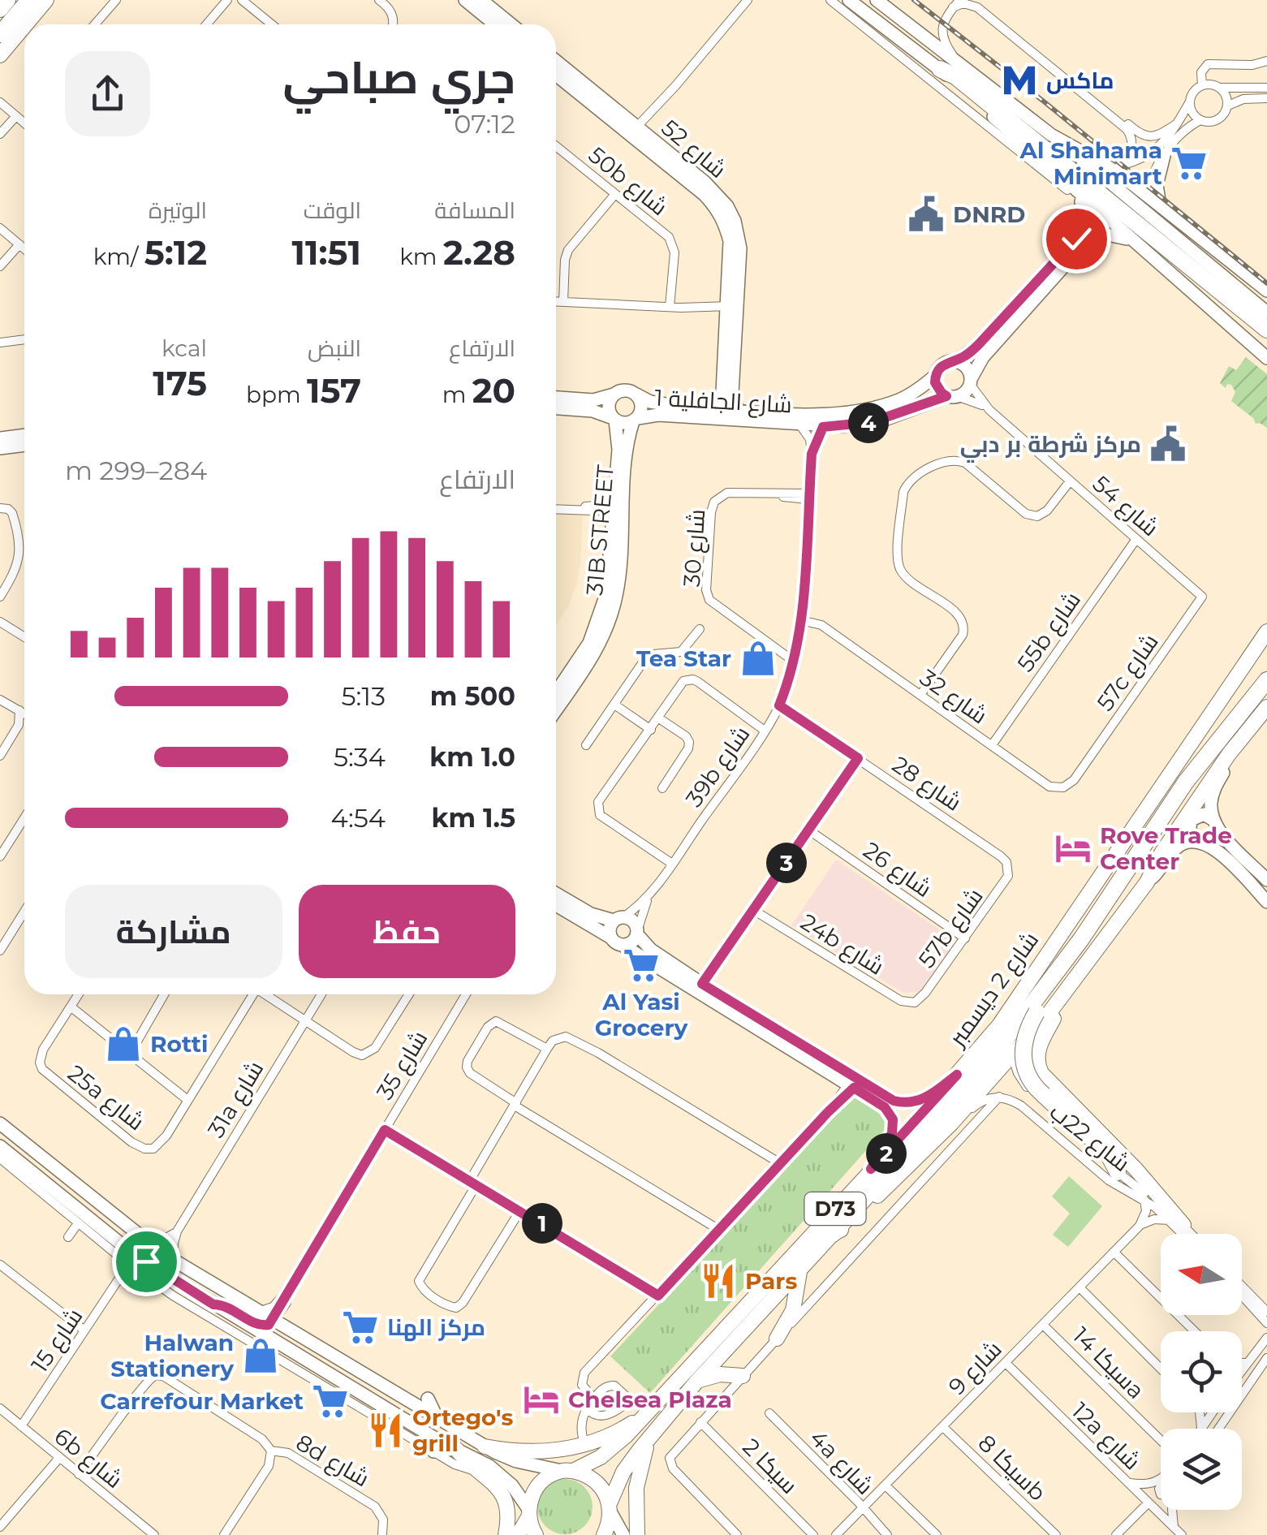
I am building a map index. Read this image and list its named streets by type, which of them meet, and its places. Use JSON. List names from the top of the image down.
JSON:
{
  "streets": {
    "main road": ["شارع 2 ديسمبر", "D73"],
    "street": [
      "شارع 52",
      "50b شارع",
      "شارع الجافلية 1",
      "شارع 54",
      "31B STREET",
      "شارع 30",
      "55b شارع",
      "57c شارع",
      "شارع 32",
      "39b شارع",
      "شارع 28",
      "شارع 26",
      "57b شارع",
      "24b شارع",
      "شارع 35",
      "25a شارع",
      "31a شارع",
      "شارع 22ب",
      "شارع 15",
      "سيكا 14a",
      "شارع 9",
      "12a شارع",
      "6b شارع",
      "8d شارع",
      "4a شارع",
      "سيكا 2",
      "سيكا 8b"
    ]
  },
  "crossings": [
    ["شارع 52", "شارع الجافلية 1"],
    ["شارع الجافلية 1", "شارع 54"],
    ["شارع الجافلية 1", "31B STREET"],
    ["شارع الجافلية 1", "39b شارع"],
    ["شارع 54", "55b شارع"],
    ["شارع 54", "57c شارع"],
    ["شارع 30", "39b شارع"],
    ["55b شارع", "شارع 32"],
    ["57c شارع", "شارع 32"],
    ["شارع 32", "39b شارع"],
    ["39b شارع", "شارع 28"],
    ["شارع 28", "57b شارع"],
    ["شارع 26", "57b شارع"],
    ["57b شارع", "24b شارع"],
    ["شارع 22ب", "D73"],
    ["شارع 15", "6b شارع"],
    ["سيكا 14a", "شارع 9"],
    ["شارع 9", "12a شارع"],
    ["شارع 9", "4a شارع"],
    ["شارع 9", "سيكا 8b"],
    ["6b شارع", "8d شارع"]
  ],
  "places": {
    "metro station": ["ماكس"],
    "supermarket": [
      "Al Shahama Minimart",
      "Al Yasi Grocery",
      "مركز الهنا",
      "Carrefour Market"
    ],
    "public building": ["DNRD", "مركز شرطة بر دبي"],
    "shop": ["Tea Star", "Rotti", "Halwan Stationery"],
    "hotel": ["Rove Trade Center", "Chelsea Plaza"],
    "restaurant": ["Pars", "Ortego's grill"]
  },
  "north": "left",
  "page": {
    "heading": ["جري صباحي", "07:12"],
    "stats": [
      ["المسافة", "2.28 km"],
      ["الوقت", "11:51"],
      ["الوتيرة", "5:12 /km"],
      ["الارتفاع", "20 m"],
      ["النبض", "157 bpm"],
      ["kcal", "175"]
    ],
    "pins": [
      "4",
      "3",
      "2",
      "1"
    ],
    "chart": ["الارتفاع", "284–299 m"],
    "list": [
      {
        "name": "500 m",
        "note": "5:13"
      },
      {
        "name": "1.0 km",
        "note": "5:34"
      },
      {
        "name": "1.5 km",
        "note": "4:54"
      }
    ],
    "buttons": ["حفظ", "مشاركة"]
  }
}
